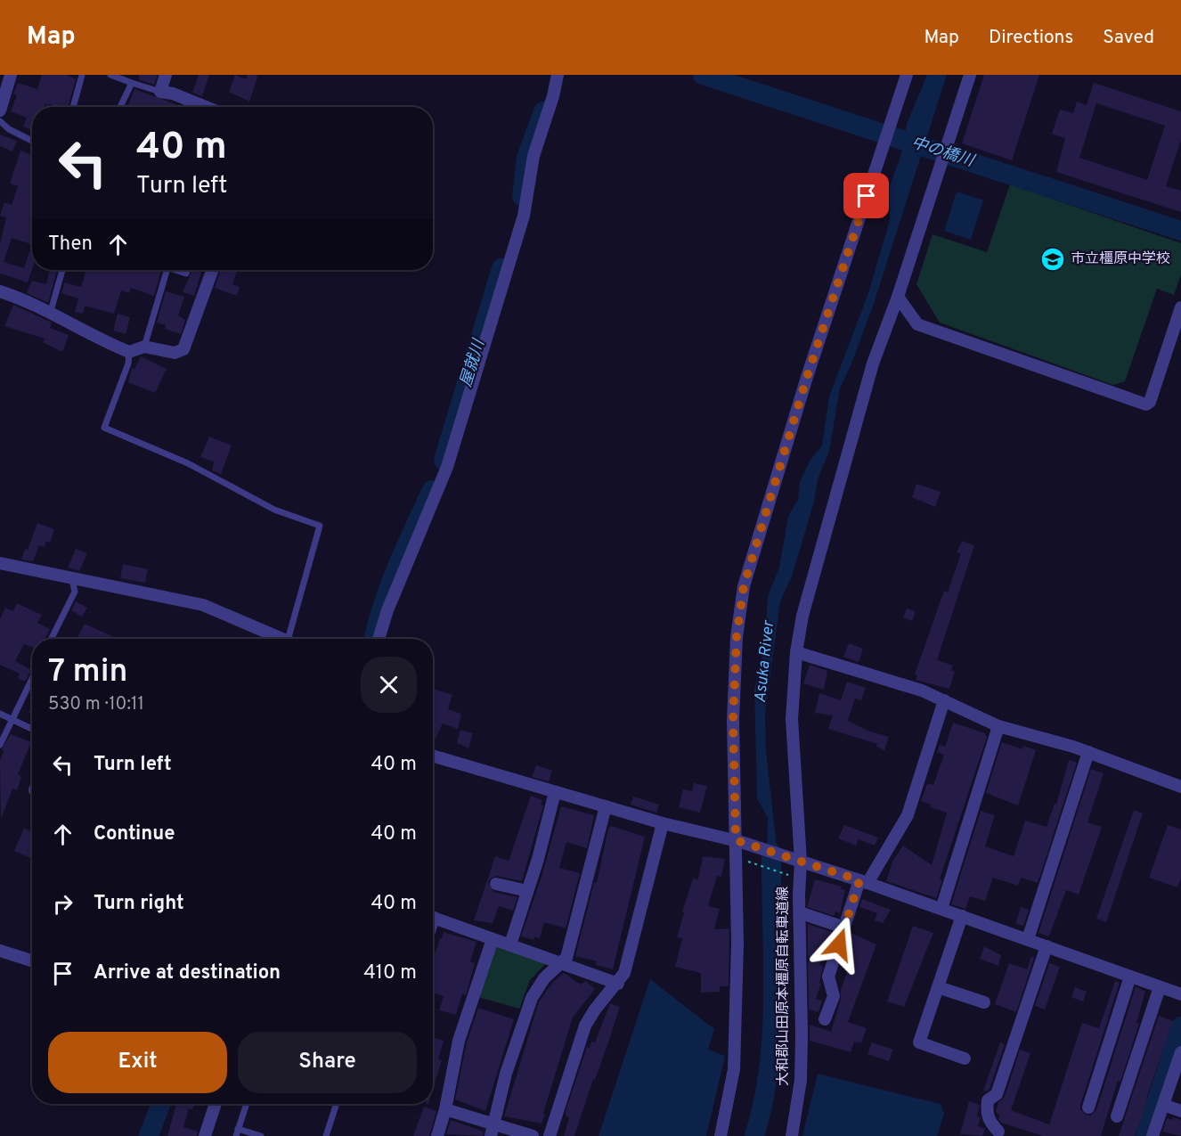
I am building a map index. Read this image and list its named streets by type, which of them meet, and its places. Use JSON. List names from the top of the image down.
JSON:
{
  "streets": {
    "street": ["大和郡山田原本橿原自転車道線"]
  },
  "water": ["中の橋川", "屋就川", "Asuka River"],
  "places": {
    "school or university": ["市立橿原中学校"]
  },
  "page": {
    "header": "Map",
    "nav": ["Map", "Directions", "Saved"],
    "turn": ["40 m", "Turn left"],
    "then": "Then",
    "heading": ["7 min", "530 m · 10:11"],
    "list": [
      {
        "name": "Turn left",
        "value": "40 m"
      },
      {
        "name": "Continue",
        "value": "40 m"
      },
      {
        "name": "Turn right",
        "value": "40 m"
      },
      {
        "name": "Arrive at destination",
        "value": "410 m"
      }
    ],
    "buttons": ["Exit", "Share"]
  }
}
